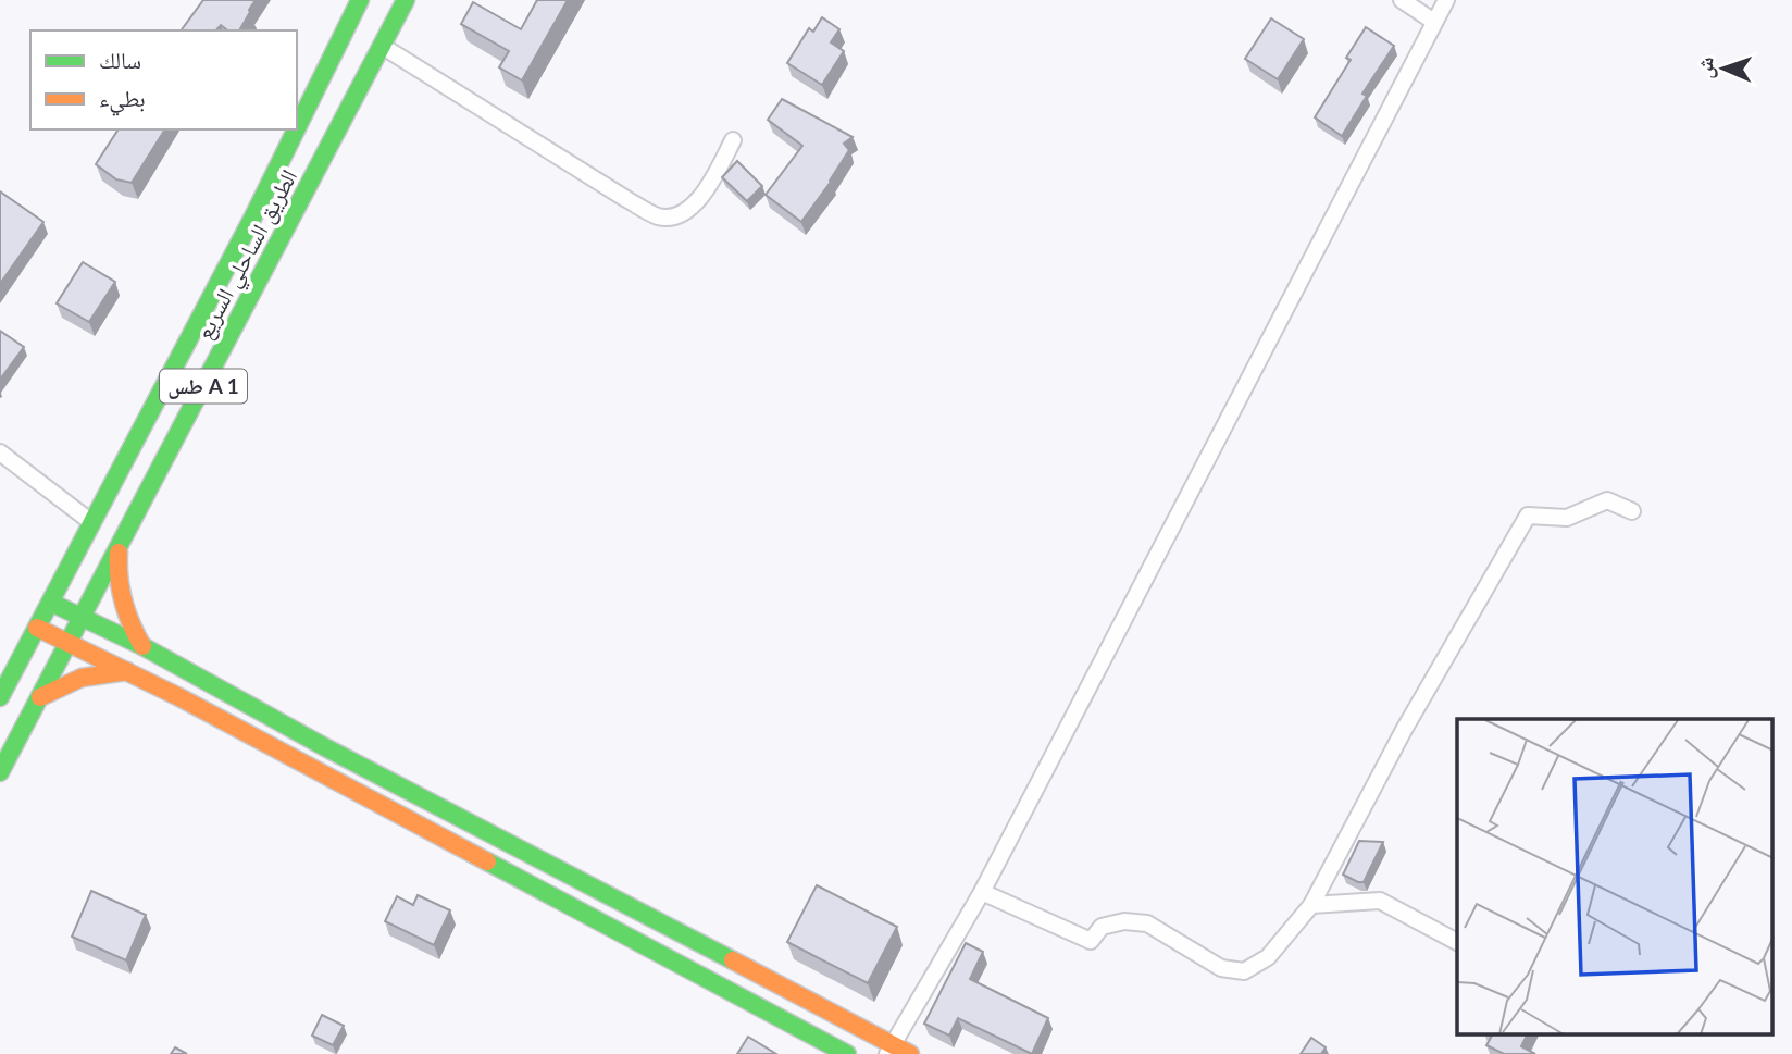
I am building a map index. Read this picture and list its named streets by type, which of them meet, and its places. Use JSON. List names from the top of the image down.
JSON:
{
  "streets": {
    "main road": ["الطريق الساحلي السريع", "طس A 1"]
  },
  "legend": ["سالك", "بطيء"],
  "north": "left"
}
